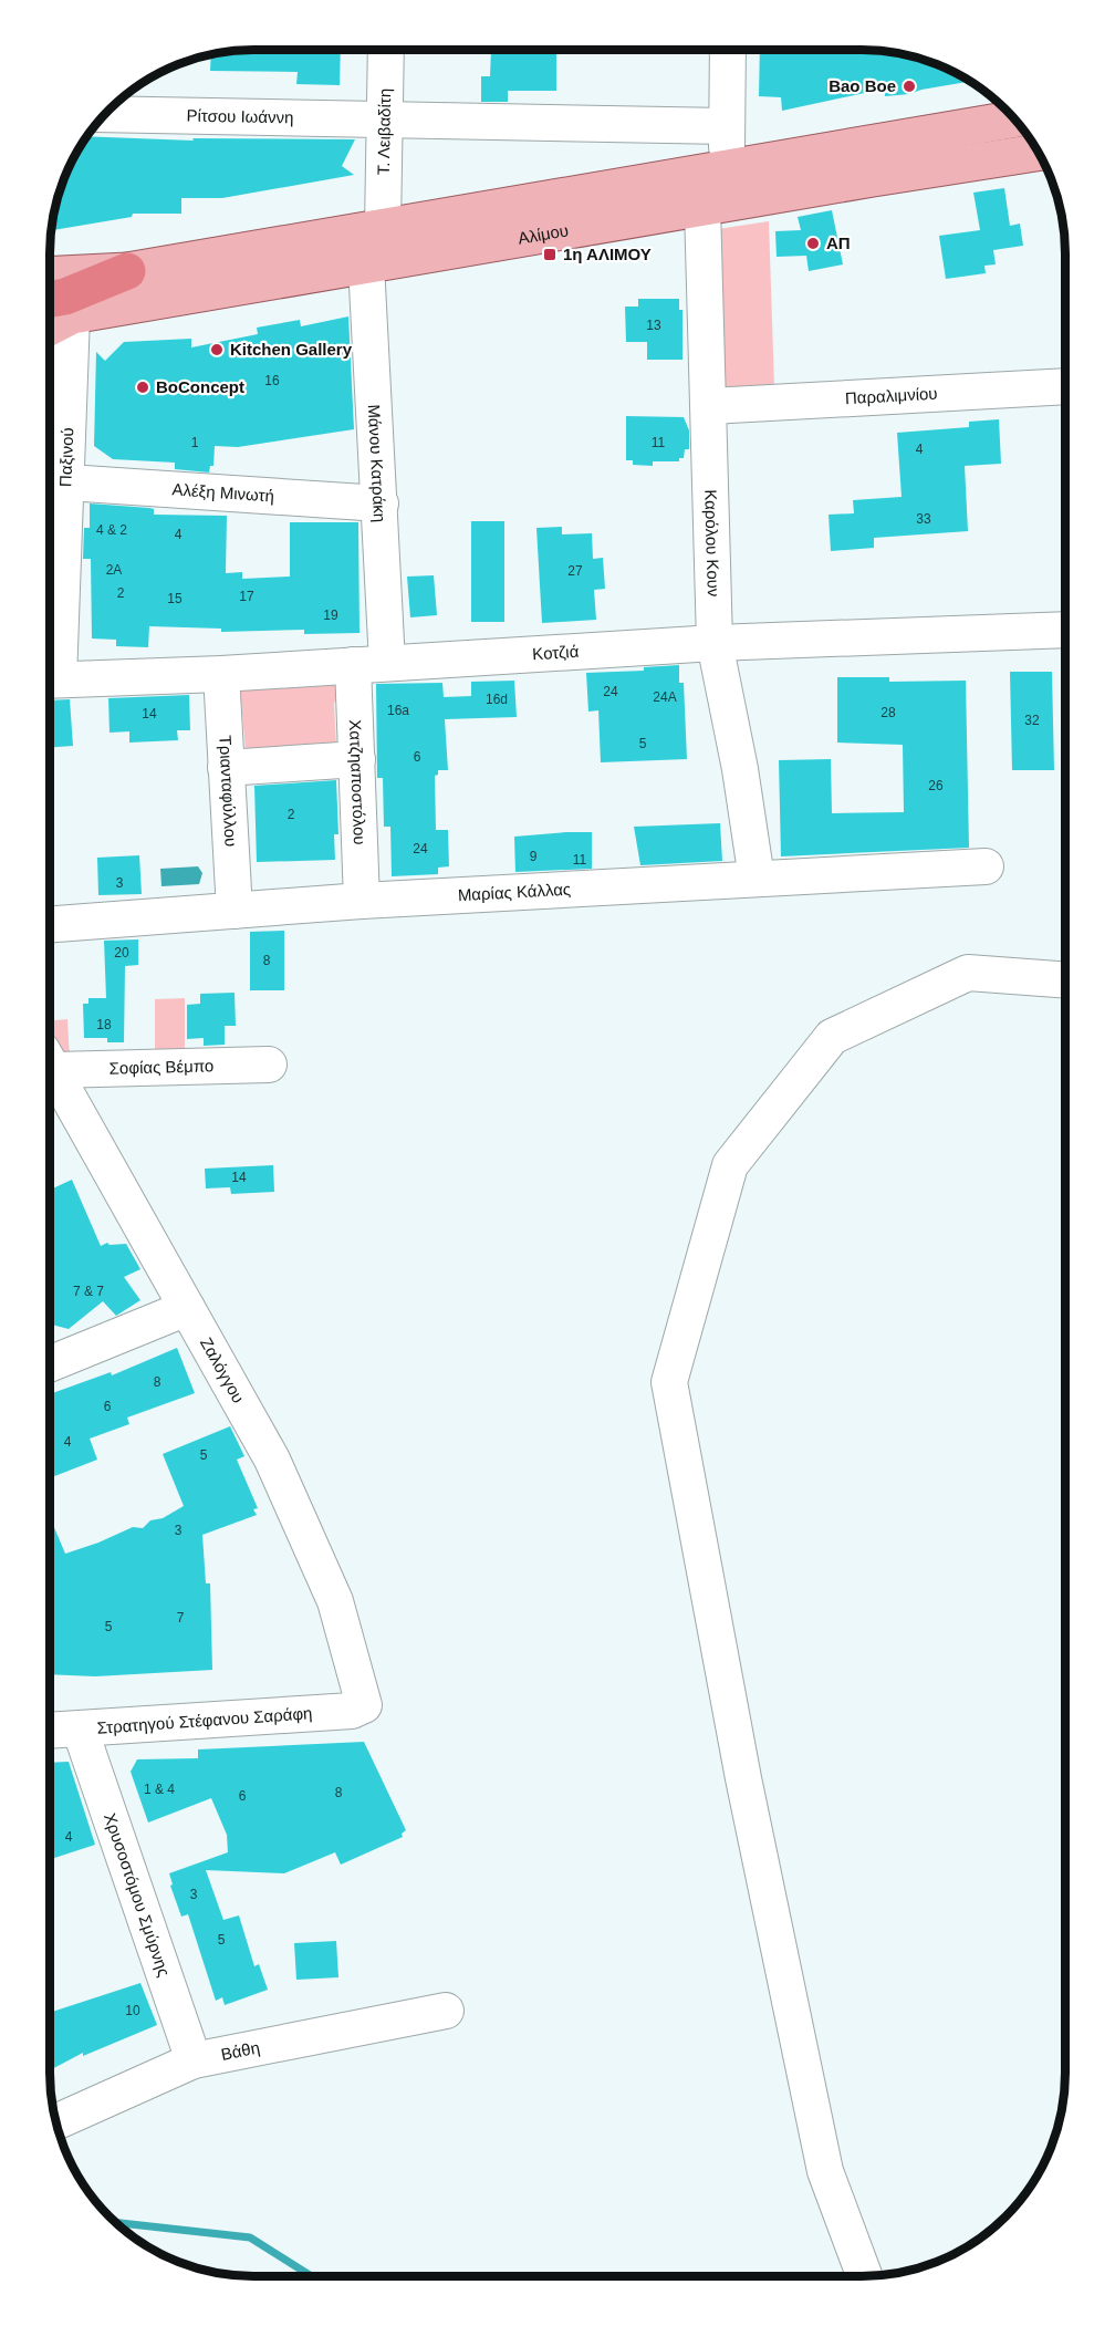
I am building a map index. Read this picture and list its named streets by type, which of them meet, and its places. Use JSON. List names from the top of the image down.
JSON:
{
  "streets": {
    "main road": ["Αλίμου"],
    "street": [
      "Ρίτσου Ιωάννη",
      "Τ. Λειβαδίτη",
      "Παραλιμνίου",
      "Παξινού",
      "Μάνου Κατράκη",
      "Αλέξη Μινωτή",
      "Καρόλου Κουν",
      "Κοτζιά",
      "Χατζηαποστόλου",
      "Τριανταφύλλου",
      "Μαρίας Κάλλας",
      "Σοφίας Βέμπο",
      "Ζαλόγγου",
      "Στρατηγού Στέφανου Σαράφη",
      "Χρυσοστόμου Σμύρνης",
      "Βάθη"
    ]
  },
  "crossings": [
    ["Ρίτσου Ιωάννη", "Τ. Λειβαδίτη"],
    ["Τ. Λειβαδίτη", "Αλίμου"],
    ["Αλίμου", "Παξινού"],
    ["Αλίμου", "Μάνου Κατράκη"],
    ["Αλίμου", "Καρόλου Κουν"],
    ["Παραλιμνίου", "Καρόλου Κουν"],
    ["Παξινού", "Αλέξη Μινωτή"],
    ["Παξινού", "Κοτζιά"],
    ["Μάνου Κατράκη", "Αλέξη Μινωτή"],
    ["Μάνου Κατράκη", "Κοτζιά"],
    ["Καρόλου Κουν", "Κοτζιά"],
    ["Καρόλου Κουν", "Μαρίας Κάλλας"],
    ["Κοτζιά", "Χατζηαποστόλου"],
    ["Κοτζιά", "Τριανταφύλλου"],
    ["Χατζηαποστόλου", "Μαρίας Κάλλας"],
    ["Τριανταφύλλου", "Μαρίας Κάλλας"],
    ["Ζαλόγγου", "Στρατηγού Στέφανου Σαράφη"],
    ["Στρατηγού Στέφανου Σαράφη", "Χρυσοστόμου Σμύρνης"],
    ["Χρυσοστόμου Σμύρνης", "Βάθη"]
  ],
  "places": {
    "other": [
      "Bao Boe",
      "ΑΠ",
      "Kitchen Gallery",
      "BoConcept"
    ],
    "transit": ["1η ΑΛΙΜΟΥ"]
  },
  "house_numbers": [
    "13",
    "16",
    "1",
    "11",
    "4",
    "33",
    "4 & 2",
    "4",
    "2A",
    "27",
    "2",
    "17",
    "15",
    "19",
    "24",
    "24A",
    "16d",
    "16a",
    "28",
    "14",
    "32",
    "5",
    "6",
    "26",
    "2",
    "24",
    "9",
    "11",
    "3",
    "20",
    "8",
    "18",
    "14",
    "7 & 7",
    "8",
    "6",
    "4",
    "5",
    "3",
    "7",
    "5",
    "1 & 4",
    "8",
    "6",
    "4",
    "3",
    "5",
    "10"
  ]
}
